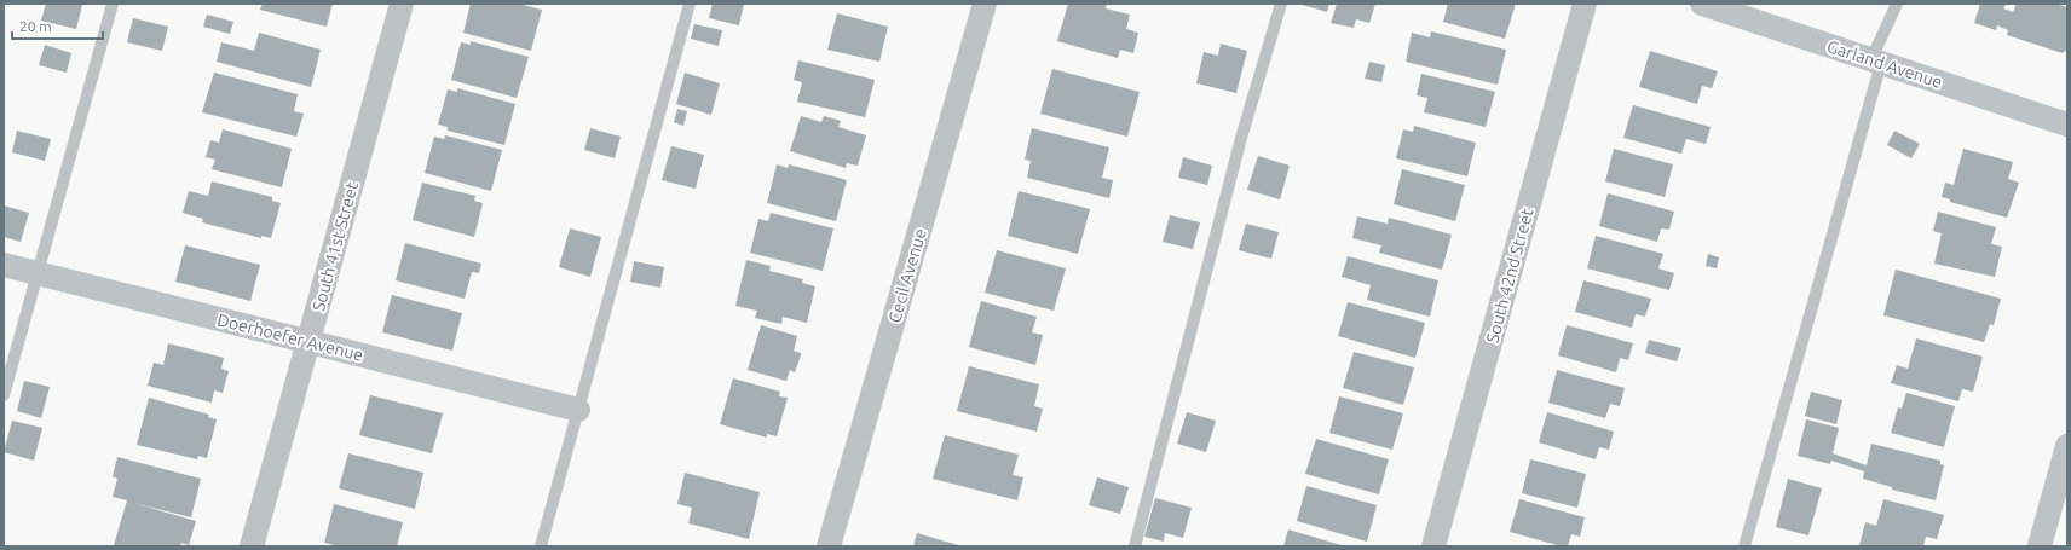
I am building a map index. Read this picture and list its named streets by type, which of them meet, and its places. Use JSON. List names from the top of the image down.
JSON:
{
  "streets": {
    "street": [
      "Garland Avenue",
      "South 41st Street",
      "Cecil Avenue",
      "South 42nd Street",
      "Doerhoefer Avenue"
    ]
  },
  "crossings": [
    ["South 41st Street", "Doerhoefer Avenue"]
  ],
  "scale_bar": "20 m"
}
